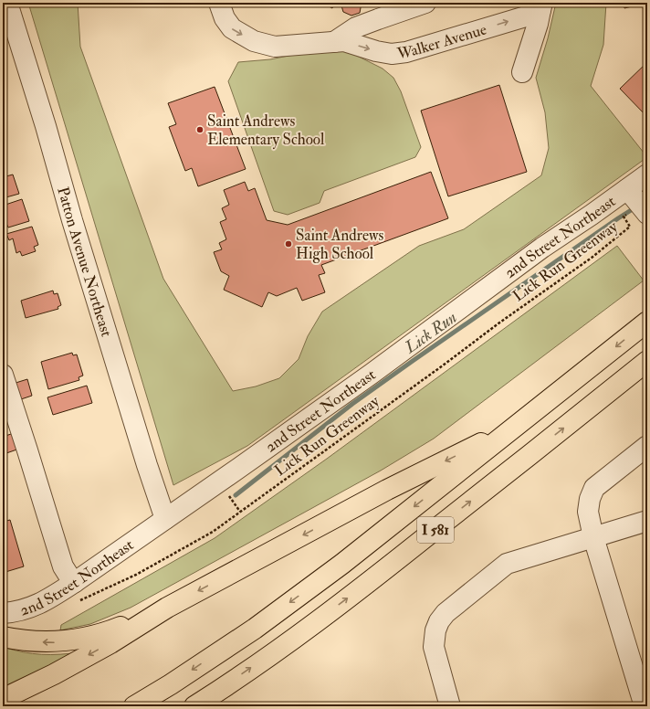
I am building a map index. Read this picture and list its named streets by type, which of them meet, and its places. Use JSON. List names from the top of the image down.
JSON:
{
  "streets": {
    "highway": ["I 581"],
    "street": ["Walker Avenue", "2nd Street Northeast", "Patton Avenue Northeast"],
    "path": ["Lick Run Greenway"]
  },
  "crossings": [
    ["2nd Street Northeast", "Patton Avenue Northeast"]
  ],
  "one_way": ["Walker Avenue"],
  "water": ["Lick Run"],
  "places": ["Saint Andrews Elementary School", "Saint Andrews High School"]
}
